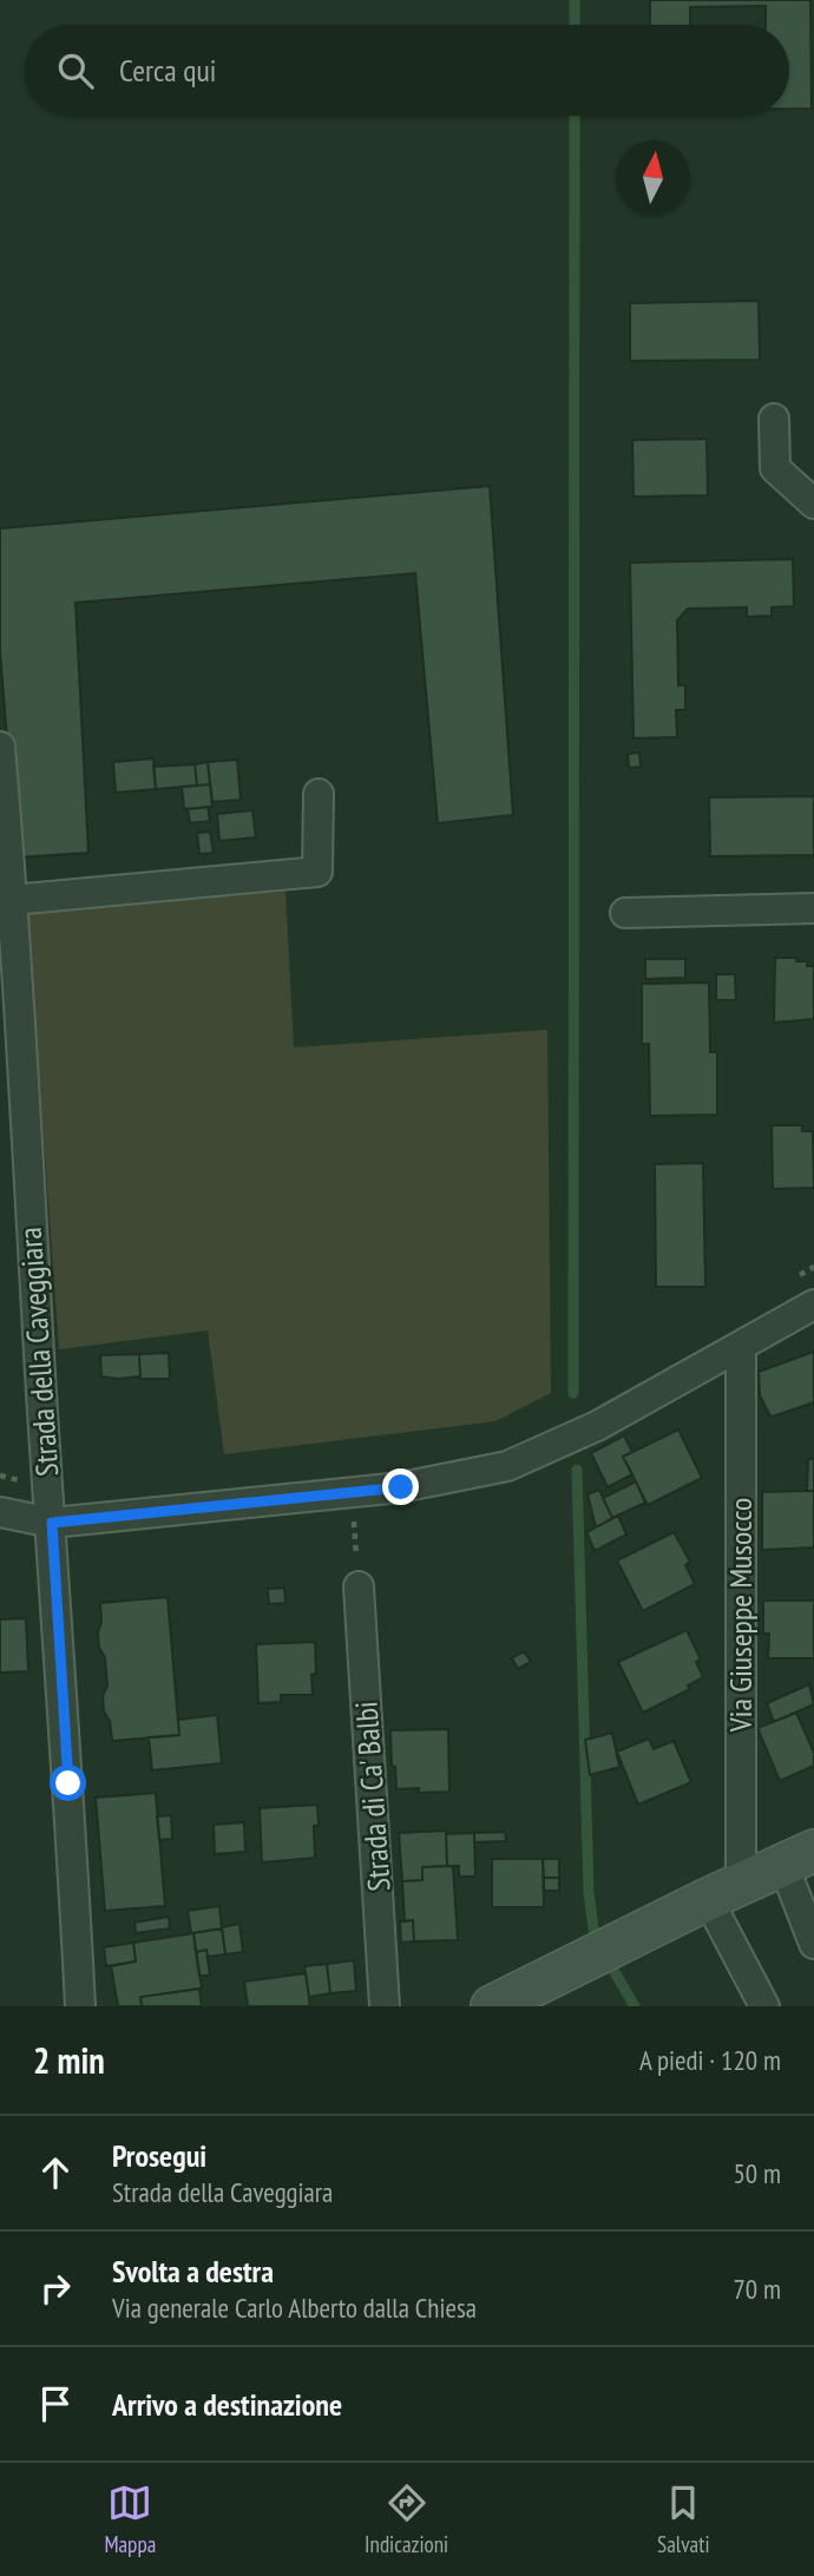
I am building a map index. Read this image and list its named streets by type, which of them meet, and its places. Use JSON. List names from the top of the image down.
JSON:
{
  "streets": {
    "street": ["Strada della Caveggiara", "Via Giuseppe Musocco", "Strada di Ca' Balbi"]
  },
  "north": "top",
  "page": {
    "search": "Cerca qui",
    "heading": ["2 min", "A piedi · 120 m"],
    "list": [
      ["Prosegui", "Strada della Caveggiara", "50 m"],
      ["Svolta a destra", "Via generale Carlo Alberto dalla Chiesa", "70 m"],
      "Arrivo a destinazione"
    ],
    "nav": ["Mappa", "Indicazioni", "Salvati"]
  }
}
